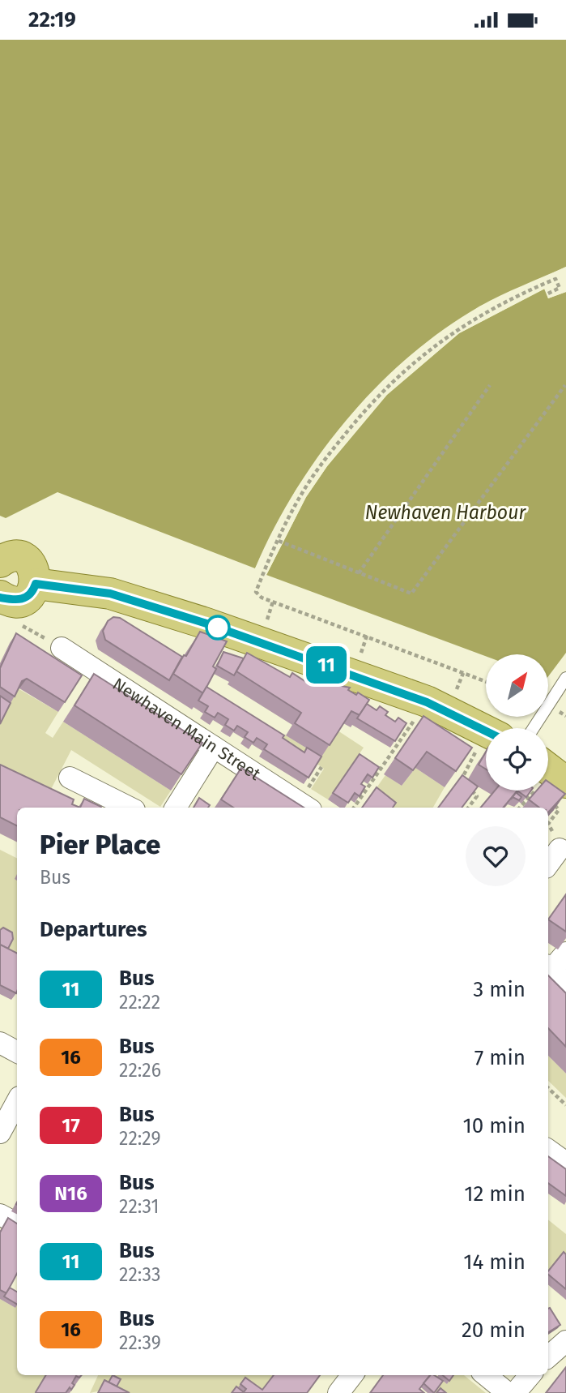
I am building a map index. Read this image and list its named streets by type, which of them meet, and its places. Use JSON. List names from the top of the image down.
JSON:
{
  "streets": {
    "street": ["Newhaven Main Street"]
  },
  "water": ["Newhaven Harbour"],
  "lines": ["bus line 11"],
  "north": "top right",
  "page": {
    "status": "22:19",
    "on_map": "11",
    "heading": [
      ["Pier Place", "Bus"],
      "Departures"
    ],
    "list": [
      {
        "mark": "11",
        "name": "Bus",
        "note": "22:22",
        "value": "3 min"
      },
      {
        "mark": "16",
        "name": "Bus",
        "note": "22:26",
        "value": "7 min"
      },
      {
        "mark": "17",
        "name": "Bus",
        "note": "22:29",
        "value": "10 min"
      },
      {
        "mark": "N16",
        "name": "Bus",
        "note": "22:31",
        "value": "12 min"
      },
      {
        "mark": "11",
        "name": "Bus",
        "note": "22:33",
        "value": "14 min"
      },
      {
        "mark": "16",
        "name": "Bus",
        "note": "22:39",
        "value": "20 min"
      }
    ]
  }
}
